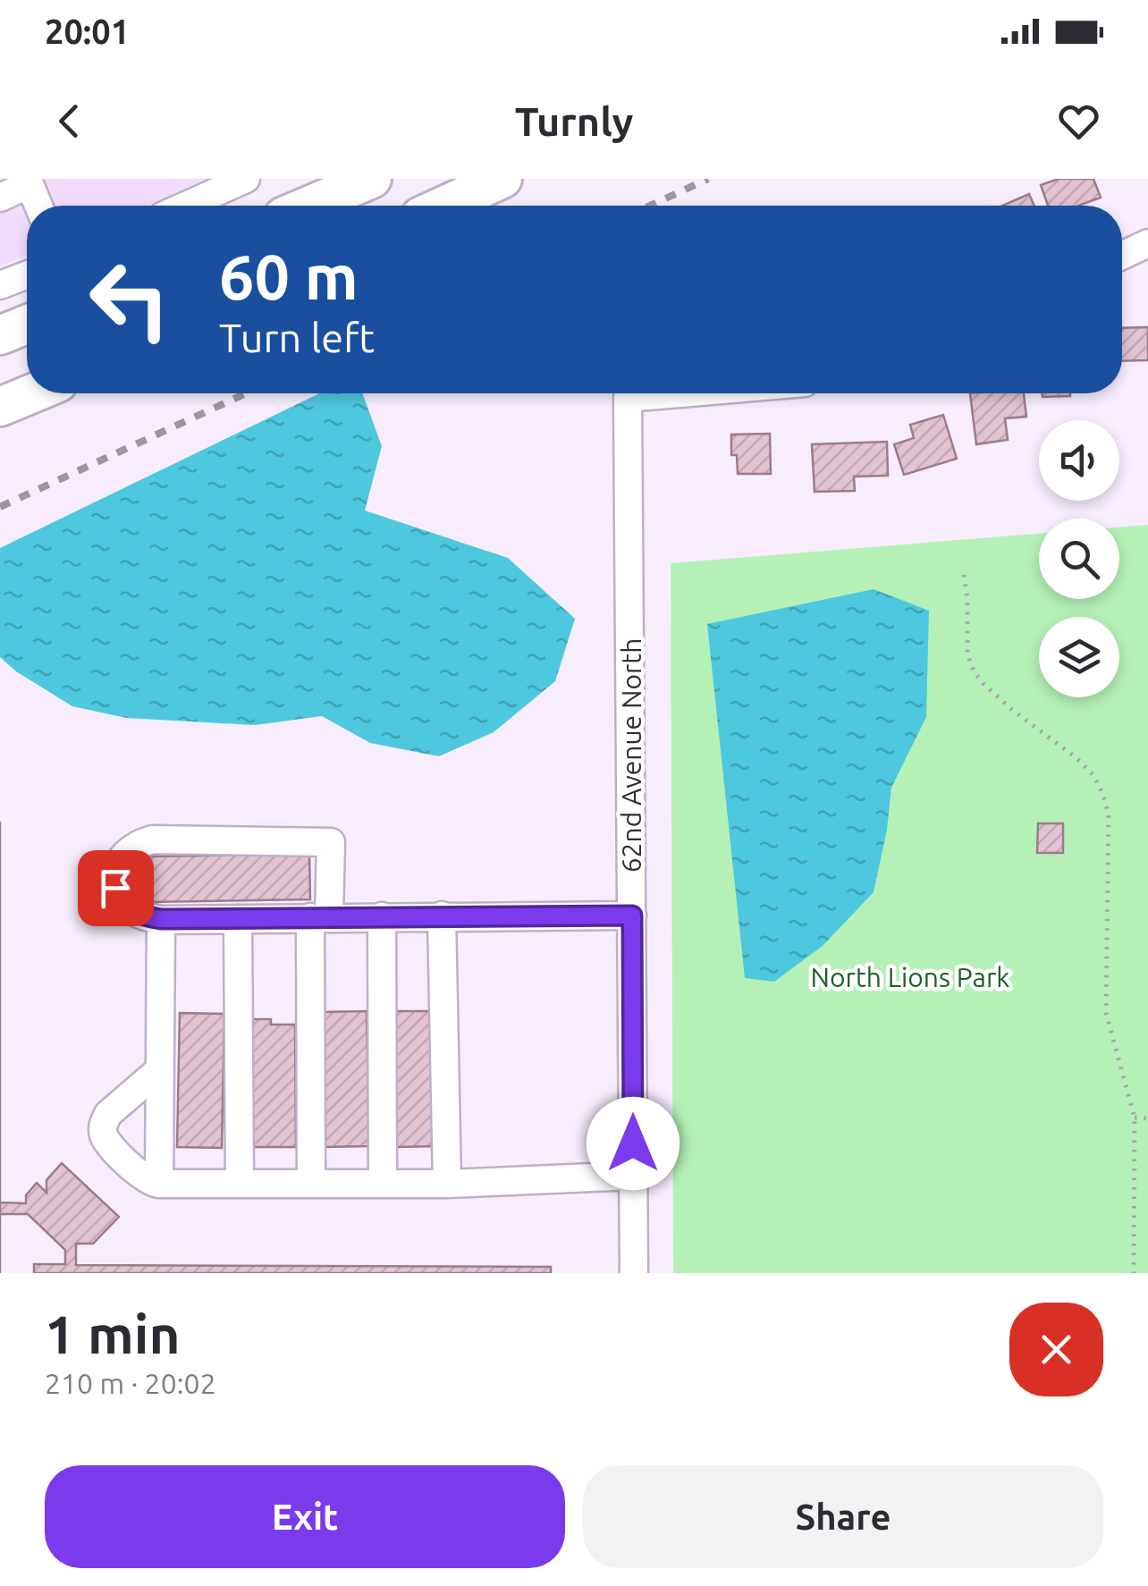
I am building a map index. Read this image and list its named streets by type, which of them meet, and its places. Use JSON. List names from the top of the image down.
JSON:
{
  "streets": {
    "street": ["62nd Avenue North"]
  },
  "parks": ["North Lions Park"],
  "page": {
    "status": "20:01",
    "header": "Turnly",
    "turn": ["60 m", "Turn left"],
    "heading": ["1 min", "210 m · 20:02"],
    "buttons": ["Exit", "Share"]
  }
}
